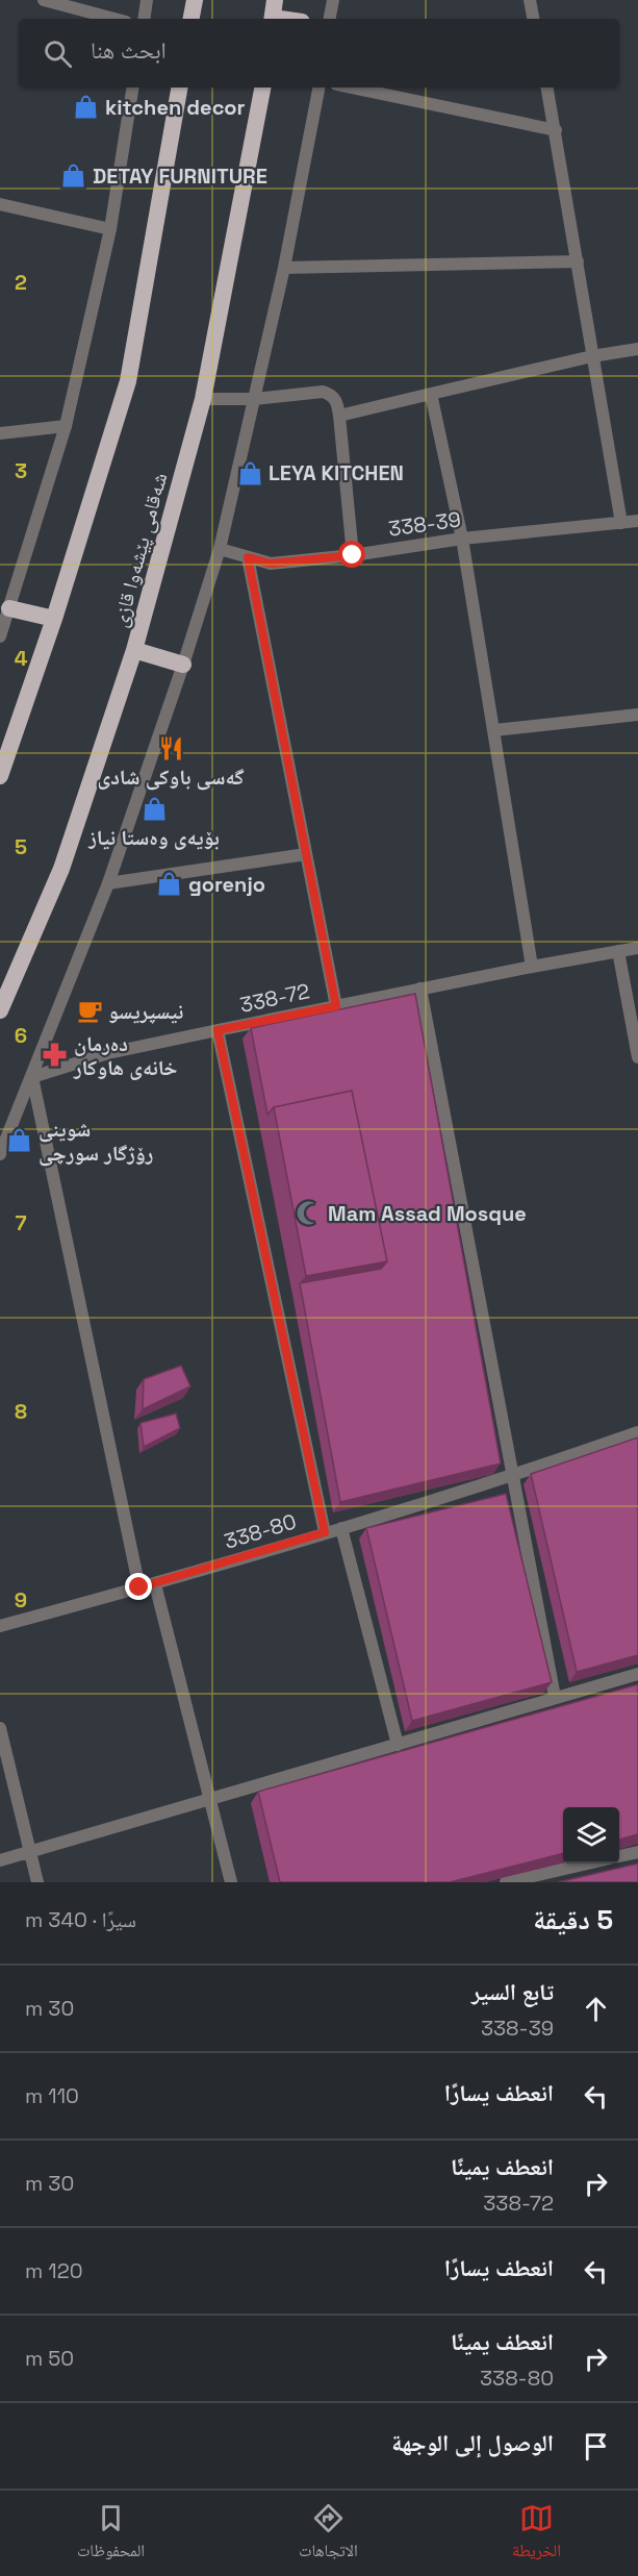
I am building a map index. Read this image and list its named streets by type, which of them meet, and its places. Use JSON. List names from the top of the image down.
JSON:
{
  "streets": {
    "highway": ["شەقامی پێشەوا قازی"],
    "street": ["338-39", "338-72", "338-80"]
  },
  "places": {
    "shop": [
      "kitchen decor",
      "DETAY FURNITURE",
      "LEYA KITCHEN",
      "بۆیەی وەستا نیاز",
      "gorenjo",
      "شوينی رۆژگار سورچی"
    ],
    "restaurant": ["گەسی باوکی شادی"],
    "cafe": ["نيسپريسو"],
    "pharmacy": ["دەرمان خانەی هاوکار"],
    "mosque": ["Mam Assad Mosque"]
  },
  "page": {
    "search": "ابحث هنا",
    "heading": ["5 دقيقة", "سيرًا · 340 m"],
    "list": [
      ["تابع السير", "338-39", "30 m"],
      ["انعطف يسارًا", "110 m"],
      ["انعطف يمينًا", "338-72", "30 m"],
      ["انعطف يسارًا", "120 m"],
      ["انعطف يمينًا", "338-80", "50 m"],
      "الوصول إلى الوجهة"
    ],
    "nav": ["الخريطة", "الاتجاهات", "المحفوظات"]
  },
  "grid": {
    "rows": [
      "2",
      "3",
      "4",
      "5",
      "6",
      "7",
      "8",
      "9"
    ]
  }
}
